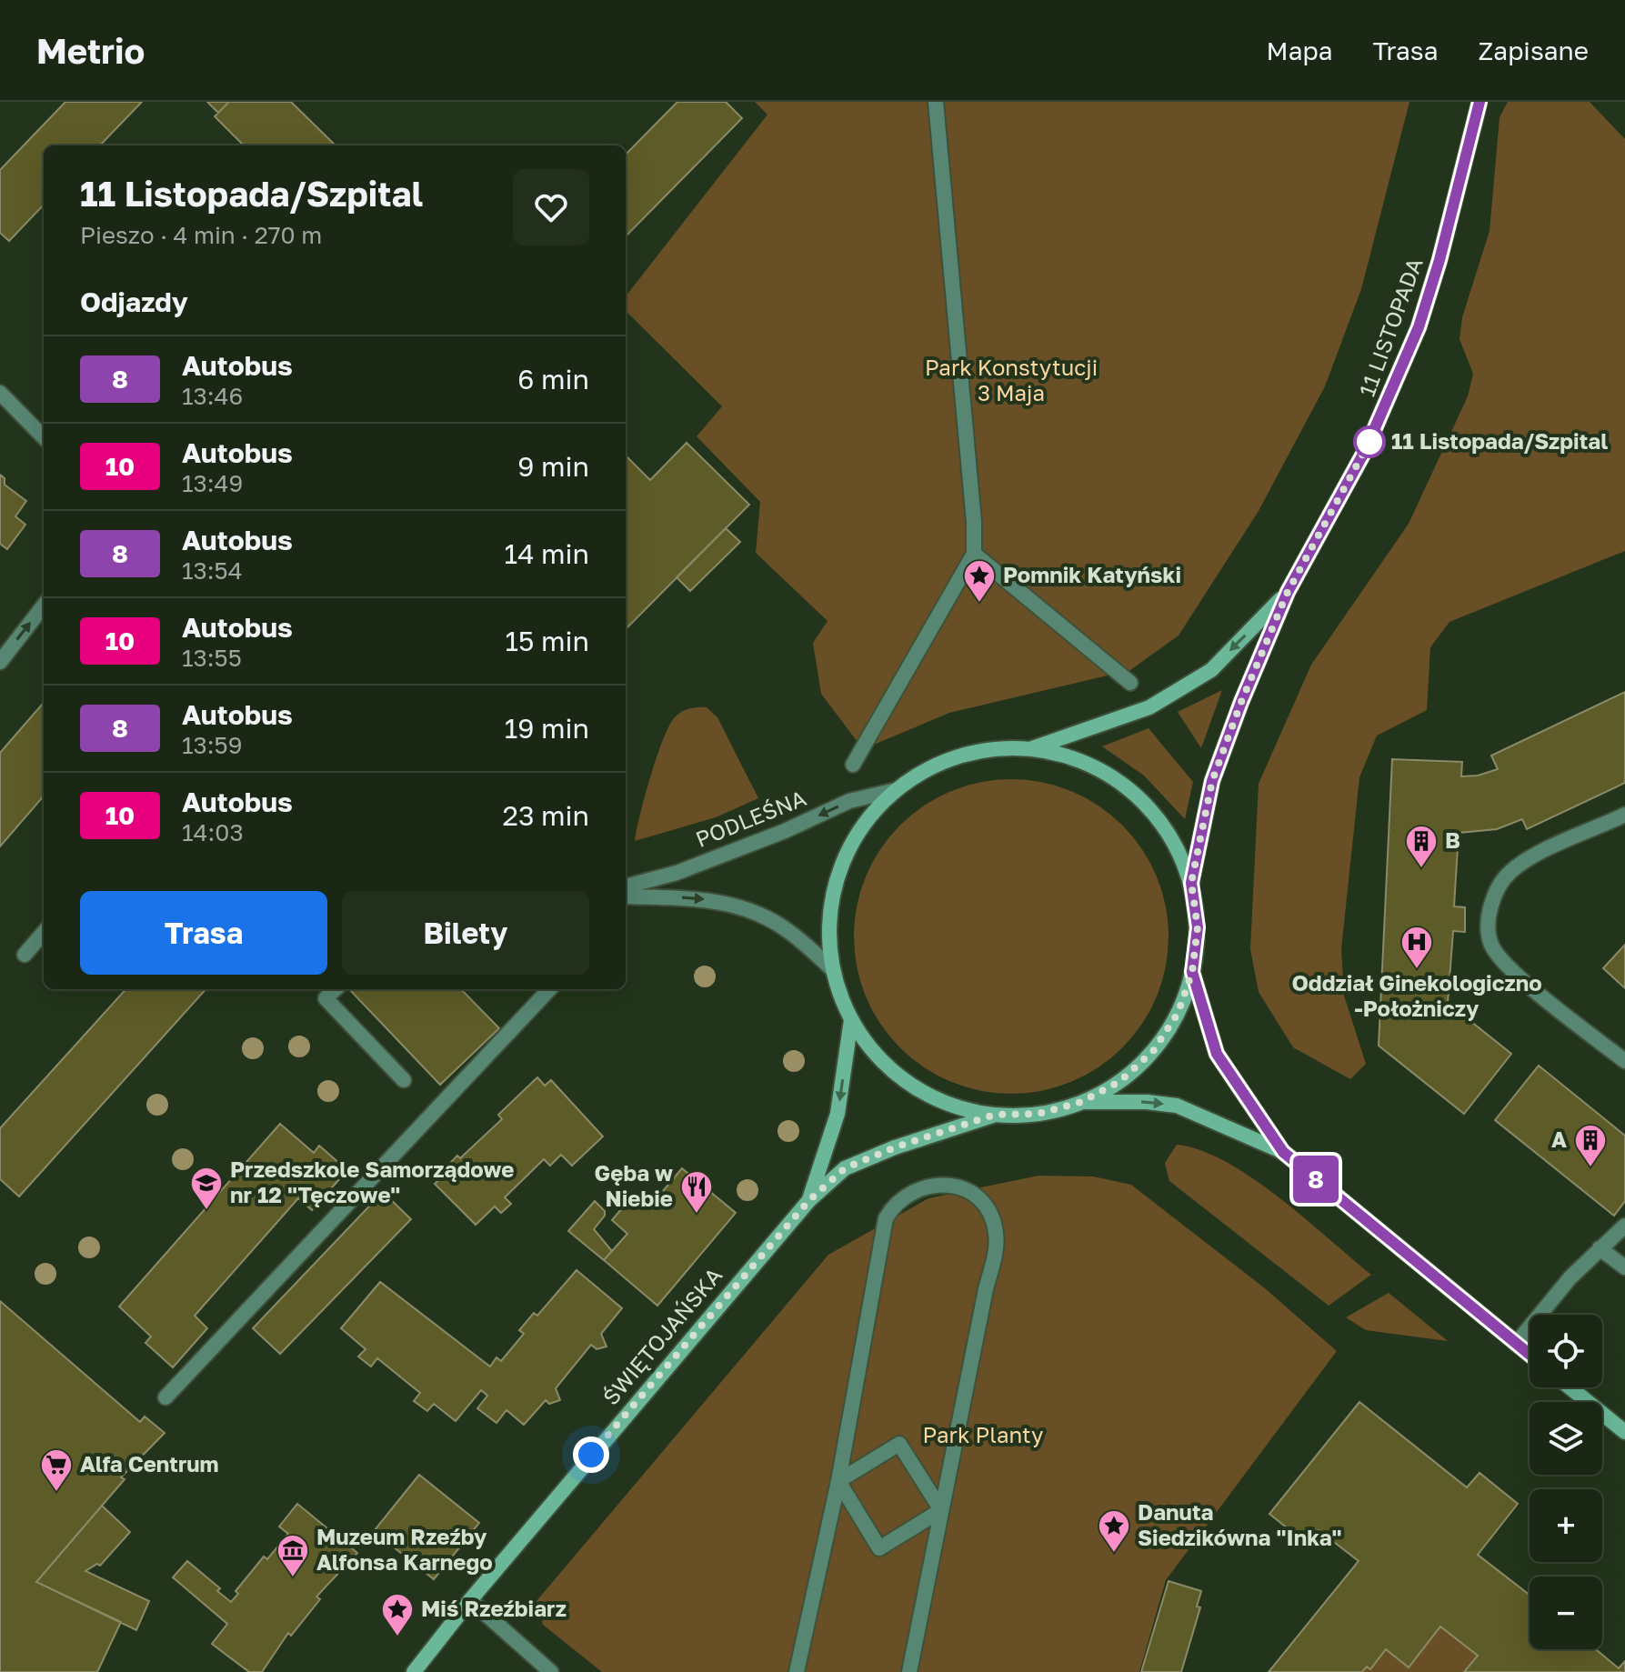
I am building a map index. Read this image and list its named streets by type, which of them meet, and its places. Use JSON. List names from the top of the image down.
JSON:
{
  "streets": {
    "street": ["11 LISTOPADA", "PODLEŚNA", "ŚWIĘTOJAŃSKA"]
  },
  "one_way": ["PODLEŚNA"],
  "parks": ["Park Konstytucji 3 Maja", "Park Planty"],
  "places": {
    "other": ["11 Listopada/Szpital"],
    "place": ["Pomnik Katyński", "Danuta Siedzikówna \"Inka\"", "Miś Rzeźbiarz"],
    "building": ["B", "A"],
    "hospital": ["Oddział Ginekologiczno -Położniczy"],
    "school or university": ["Przedszkole Samorządowe nr 12 \"Tęczowe\""],
    "restaurant": ["Gęba w Niebie"],
    "supermarket": ["Alfa Centrum"],
    "museum": ["Muzeum Rzeźby Alfonsa Karnego"]
  },
  "lines": ["bus line 8"],
  "page": {
    "header": "Metrio",
    "nav": ["Mapa", "Trasa", "Zapisane"],
    "on_map": "8",
    "heading": [
      ["11 Listopada/Szpital", "Pieszo · 4 min · 270 m"],
      "Odjazdy"
    ],
    "list": [
      {
        "mark": "8",
        "name": "Autobus",
        "note": "13:46",
        "value": "6 min"
      },
      {
        "mark": "10",
        "name": "Autobus",
        "note": "13:49",
        "value": "9 min"
      },
      {
        "mark": "8",
        "name": "Autobus",
        "note": "13:54",
        "value": "14 min"
      },
      {
        "mark": "10",
        "name": "Autobus",
        "note": "13:55",
        "value": "15 min"
      },
      {
        "mark": "8",
        "name": "Autobus",
        "note": "13:59",
        "value": "19 min"
      },
      {
        "mark": "10",
        "name": "Autobus",
        "note": "14:03",
        "value": "23 min"
      }
    ],
    "buttons": ["Trasa", "Bilety"],
    "map_buttons": ["+", "−"]
  }
}
